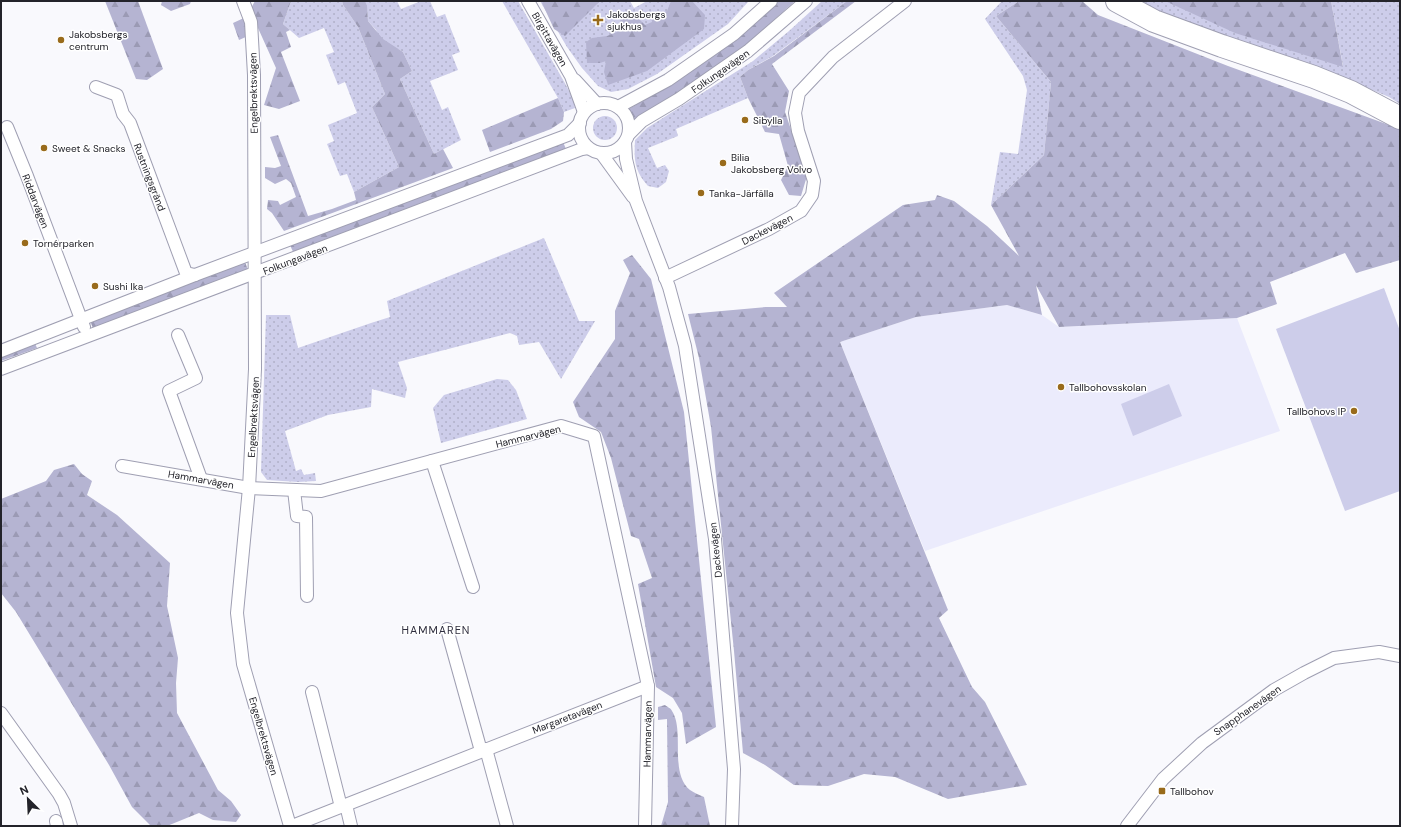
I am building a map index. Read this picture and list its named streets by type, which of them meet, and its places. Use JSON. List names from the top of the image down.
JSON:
{
  "streets": {
    "street": [
      "Birgittavägen",
      "Folkungavägen",
      "Engelbrektsvägen",
      "Rustningsgränd",
      "Riddarvägen",
      "Dackevägen",
      "Hammarvägen",
      "Snapphanevägen",
      "Margaretavägen"
    ]
  },
  "crossings": [
    ["Birgittavägen", "Folkungavägen"],
    ["Birgittavägen", "Dackevägen"],
    ["Folkungavägen", "Engelbrektsvägen"],
    ["Folkungavägen", "Rustningsgränd"],
    ["Folkungavägen", "Riddarvägen"],
    ["Folkungavägen", "Dackevägen"],
    ["Engelbrektsvägen", "Hammarvägen"],
    ["Engelbrektsvägen", "Margaretavägen"],
    ["Hammarvägen", "Margaretavägen"]
  ],
  "districts": ["HAMMAREN"],
  "places": {
    "health": ["Jakobsbergs sjukhus"],
    "other": [
      "Jakobsbergs centrum",
      "Sibylla",
      "Sweet & Snacks",
      "Bilia Jakobsberg Volvo",
      "Tanka-Järfälla",
      "Tornérparken",
      "Sushi Ika",
      "Tallbohovsskolan",
      "Tallbohovs IP"
    ],
    "transit": ["Tallbohov"]
  },
  "north": "top left"
}
